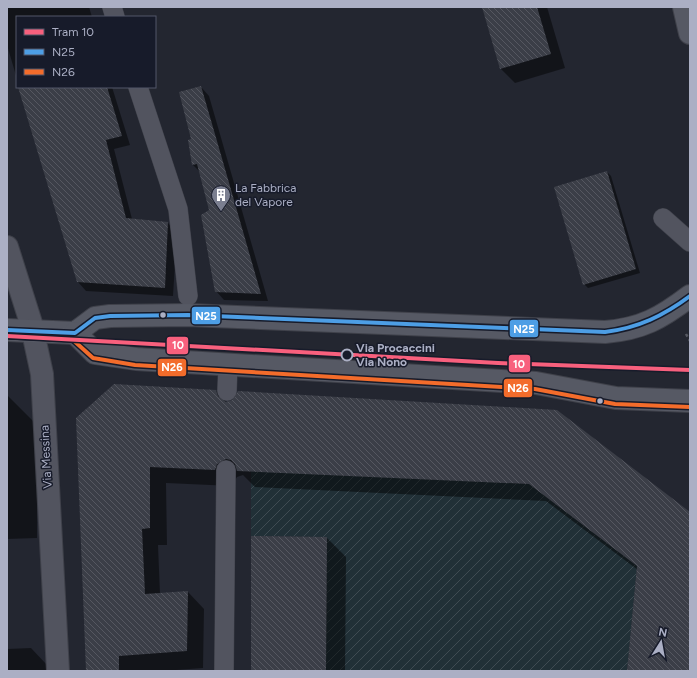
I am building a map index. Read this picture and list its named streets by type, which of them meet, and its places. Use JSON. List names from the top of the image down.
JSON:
{
  "streets": {
    "street": ["Via Messina"]
  },
  "places": {
    "building": ["La Fabbrica del Vapore"],
    "other": ["Via Procaccini Via Nono"]
  },
  "lines": ["transit line N25", "tram line 10", "transit line N26"],
  "legend": ["Tram 10", "N25", "N26"],
  "north": "top"
}
